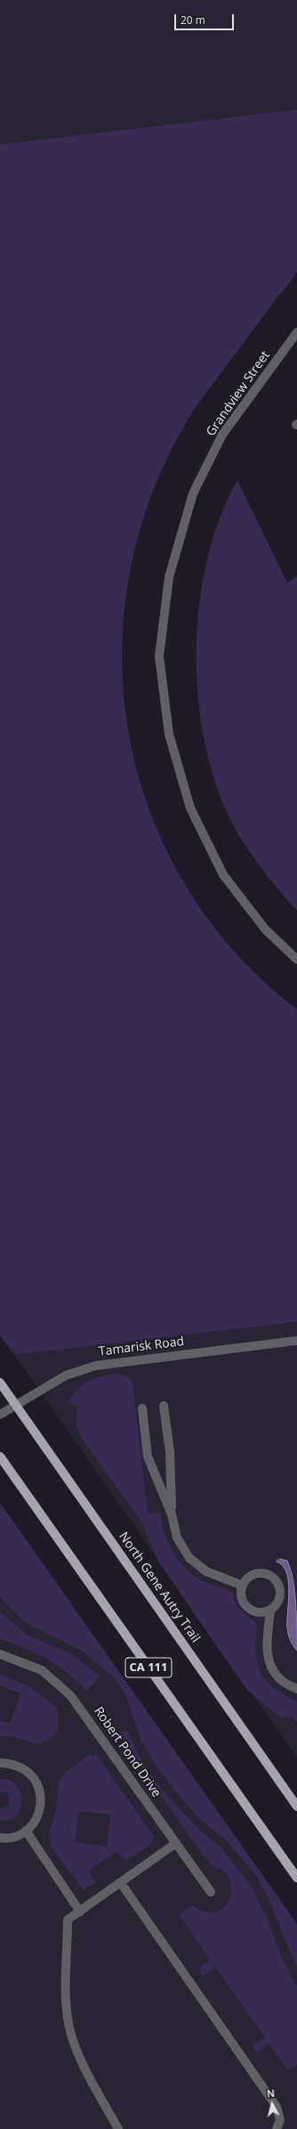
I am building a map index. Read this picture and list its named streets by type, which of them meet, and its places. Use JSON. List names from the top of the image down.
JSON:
{
  "streets": {
    "main road": ["North Gene Autry Trail", "CA 111"],
    "street": ["Grandview Street", "Tamarisk Road", "Robert Pond Drive"]
  },
  "crossings": [
    ["Tamarisk Road", "North Gene Autry Trail"]
  ],
  "scale_bar": "20 m",
  "north": "top"
}
